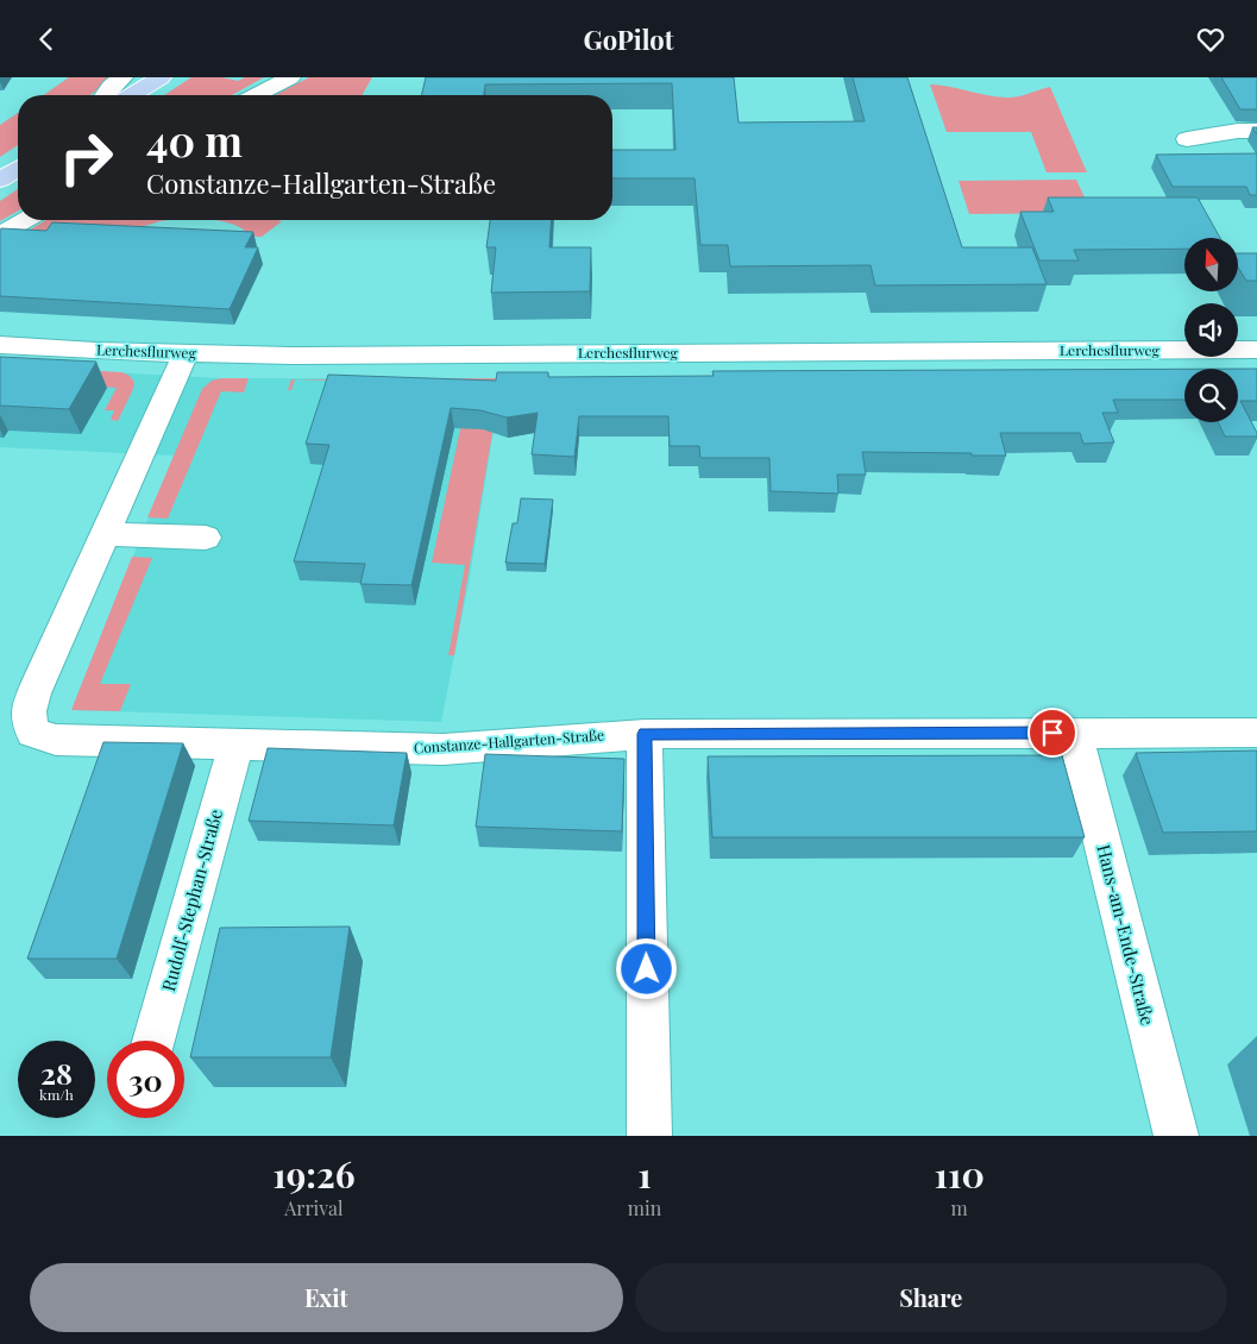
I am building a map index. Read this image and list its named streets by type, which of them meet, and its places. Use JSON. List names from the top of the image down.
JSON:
{
  "streets": {
    "street": [
      "Lerchesflurweg",
      "Constanze-Hallgarten-Straße",
      "Rudolf-Stephan-Straße",
      "Hans-am-Ende-Straße"
    ]
  },
  "crossings": [
    ["Lerchesflurweg", "Constanze-Hallgarten-Straße"],
    ["Constanze-Hallgarten-Straße", "Rudolf-Stephan-Straße"],
    ["Constanze-Hallgarten-Straße", "Hans-am-Ende-Straße"]
  ],
  "north": "top",
  "page": {
    "header": "GoPilot",
    "turn": ["40 m", "Constanze-Hallgarten-Straße"],
    "speed": "28 km/h",
    "limit": "30",
    "eta": [
      "19:26",
      "Arrival",
      "1",
      "min",
      "110",
      "m"
    ],
    "buttons": ["Exit", "Share"]
  }
}
